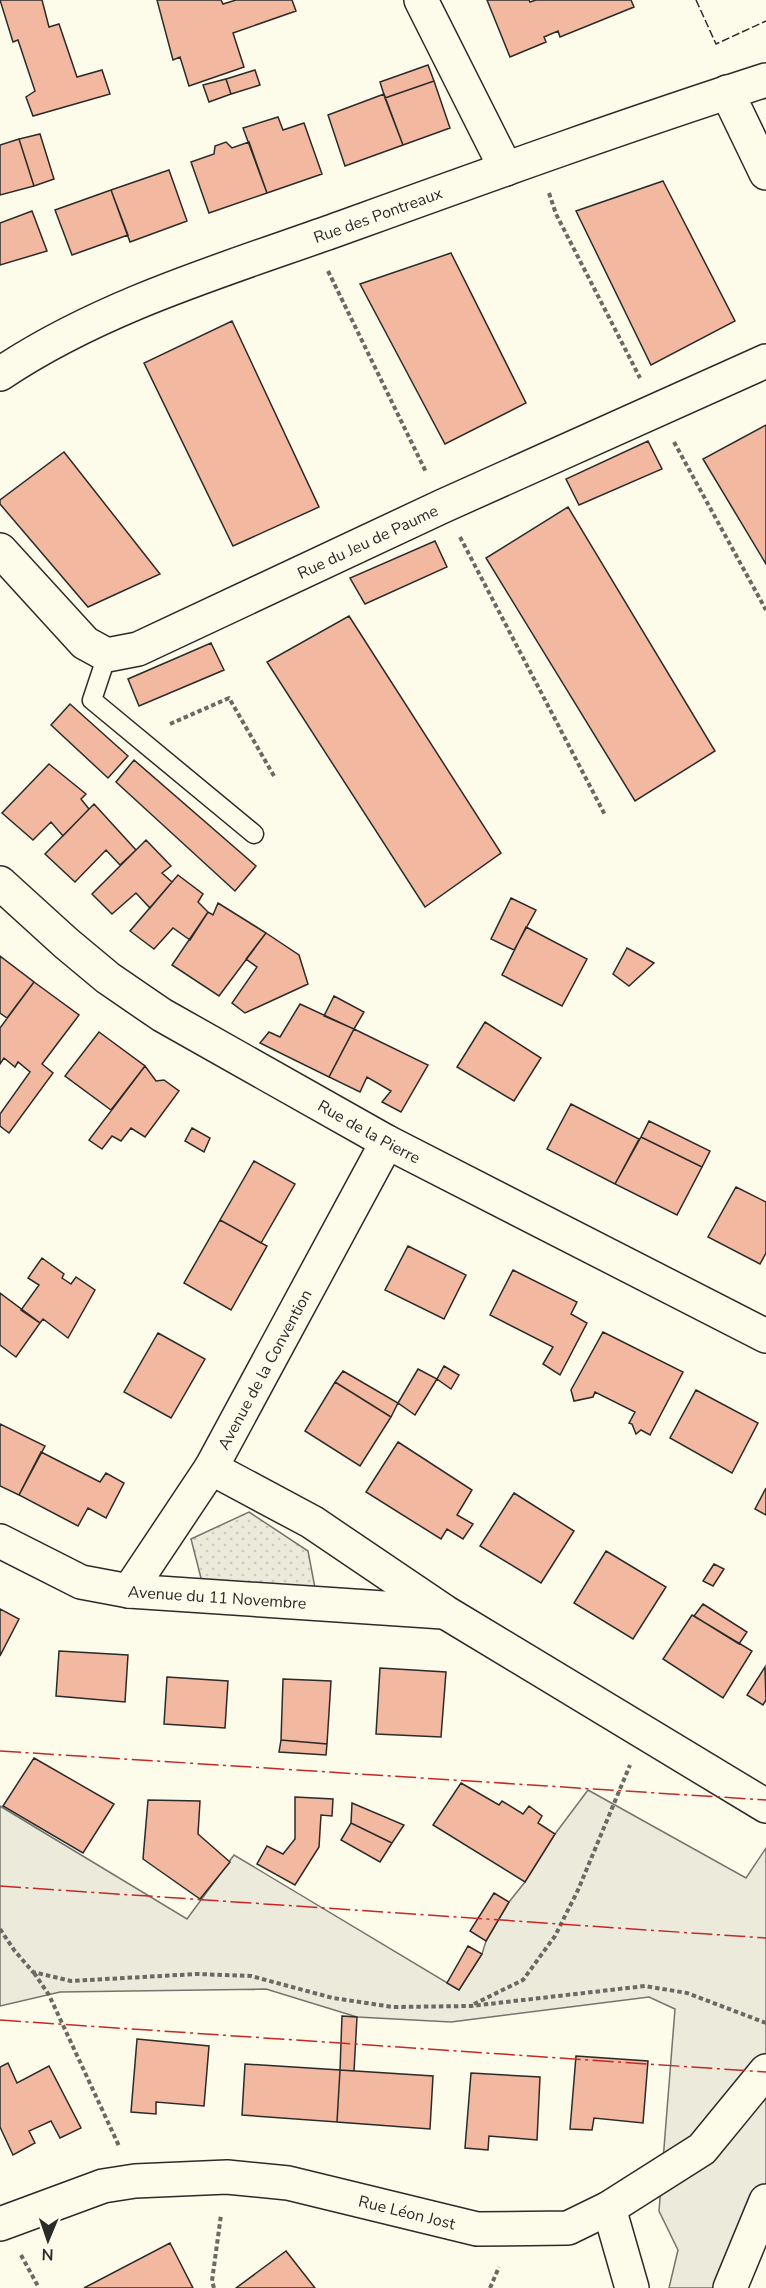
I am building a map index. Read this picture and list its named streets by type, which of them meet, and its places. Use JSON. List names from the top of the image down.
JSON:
{
  "streets": {
    "street": [
      "Rue des Pontreaux",
      "Rue du Jeu de Paume",
      "Rue de la Pierre",
      "Avenue de la Convention",
      "Avenue du 11 Novembre",
      "Rue Léon Jost"
    ]
  },
  "crossings": [
    ["Rue de la Pierre", "Avenue de la Convention"],
    ["Avenue de la Convention", "Avenue du 11 Novembre"]
  ],
  "north": "bottom"
}
